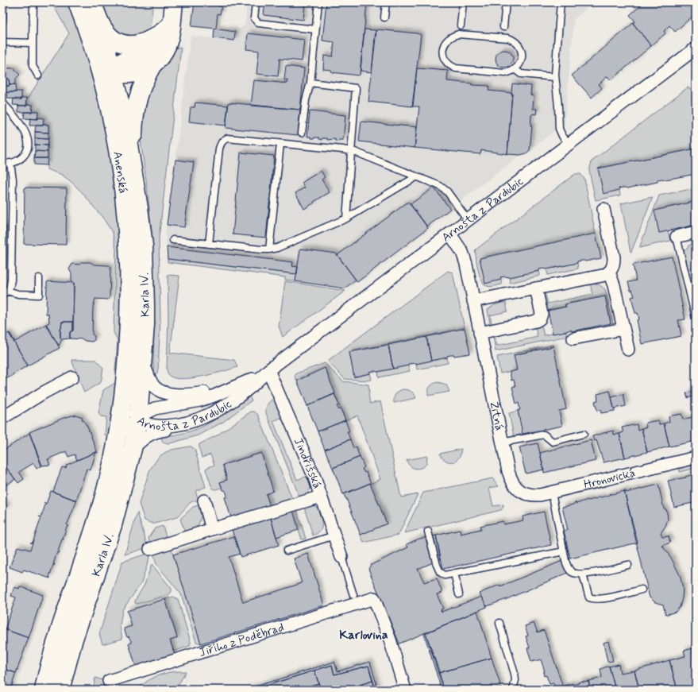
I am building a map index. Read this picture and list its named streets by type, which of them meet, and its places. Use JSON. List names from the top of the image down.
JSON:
{
  "streets": {
    "street": [
      "Anenská",
      "Arnošta z Pardubic",
      "Karla IV.",
      "Žitná",
      "Jindřišská",
      "Hronovická",
      "Jiřího z Poděbrad"
    ]
  },
  "crossings": [
    ["Anenská", "Karla IV."],
    ["Arnošta z Pardubic", "Karla IV."],
    ["Arnošta z Pardubic", "Žitná"],
    ["Arnošta z Pardubic", "Jindřišská"],
    ["Žitná", "Hronovická"]
  ],
  "districts": ["Karlovina"]
}
